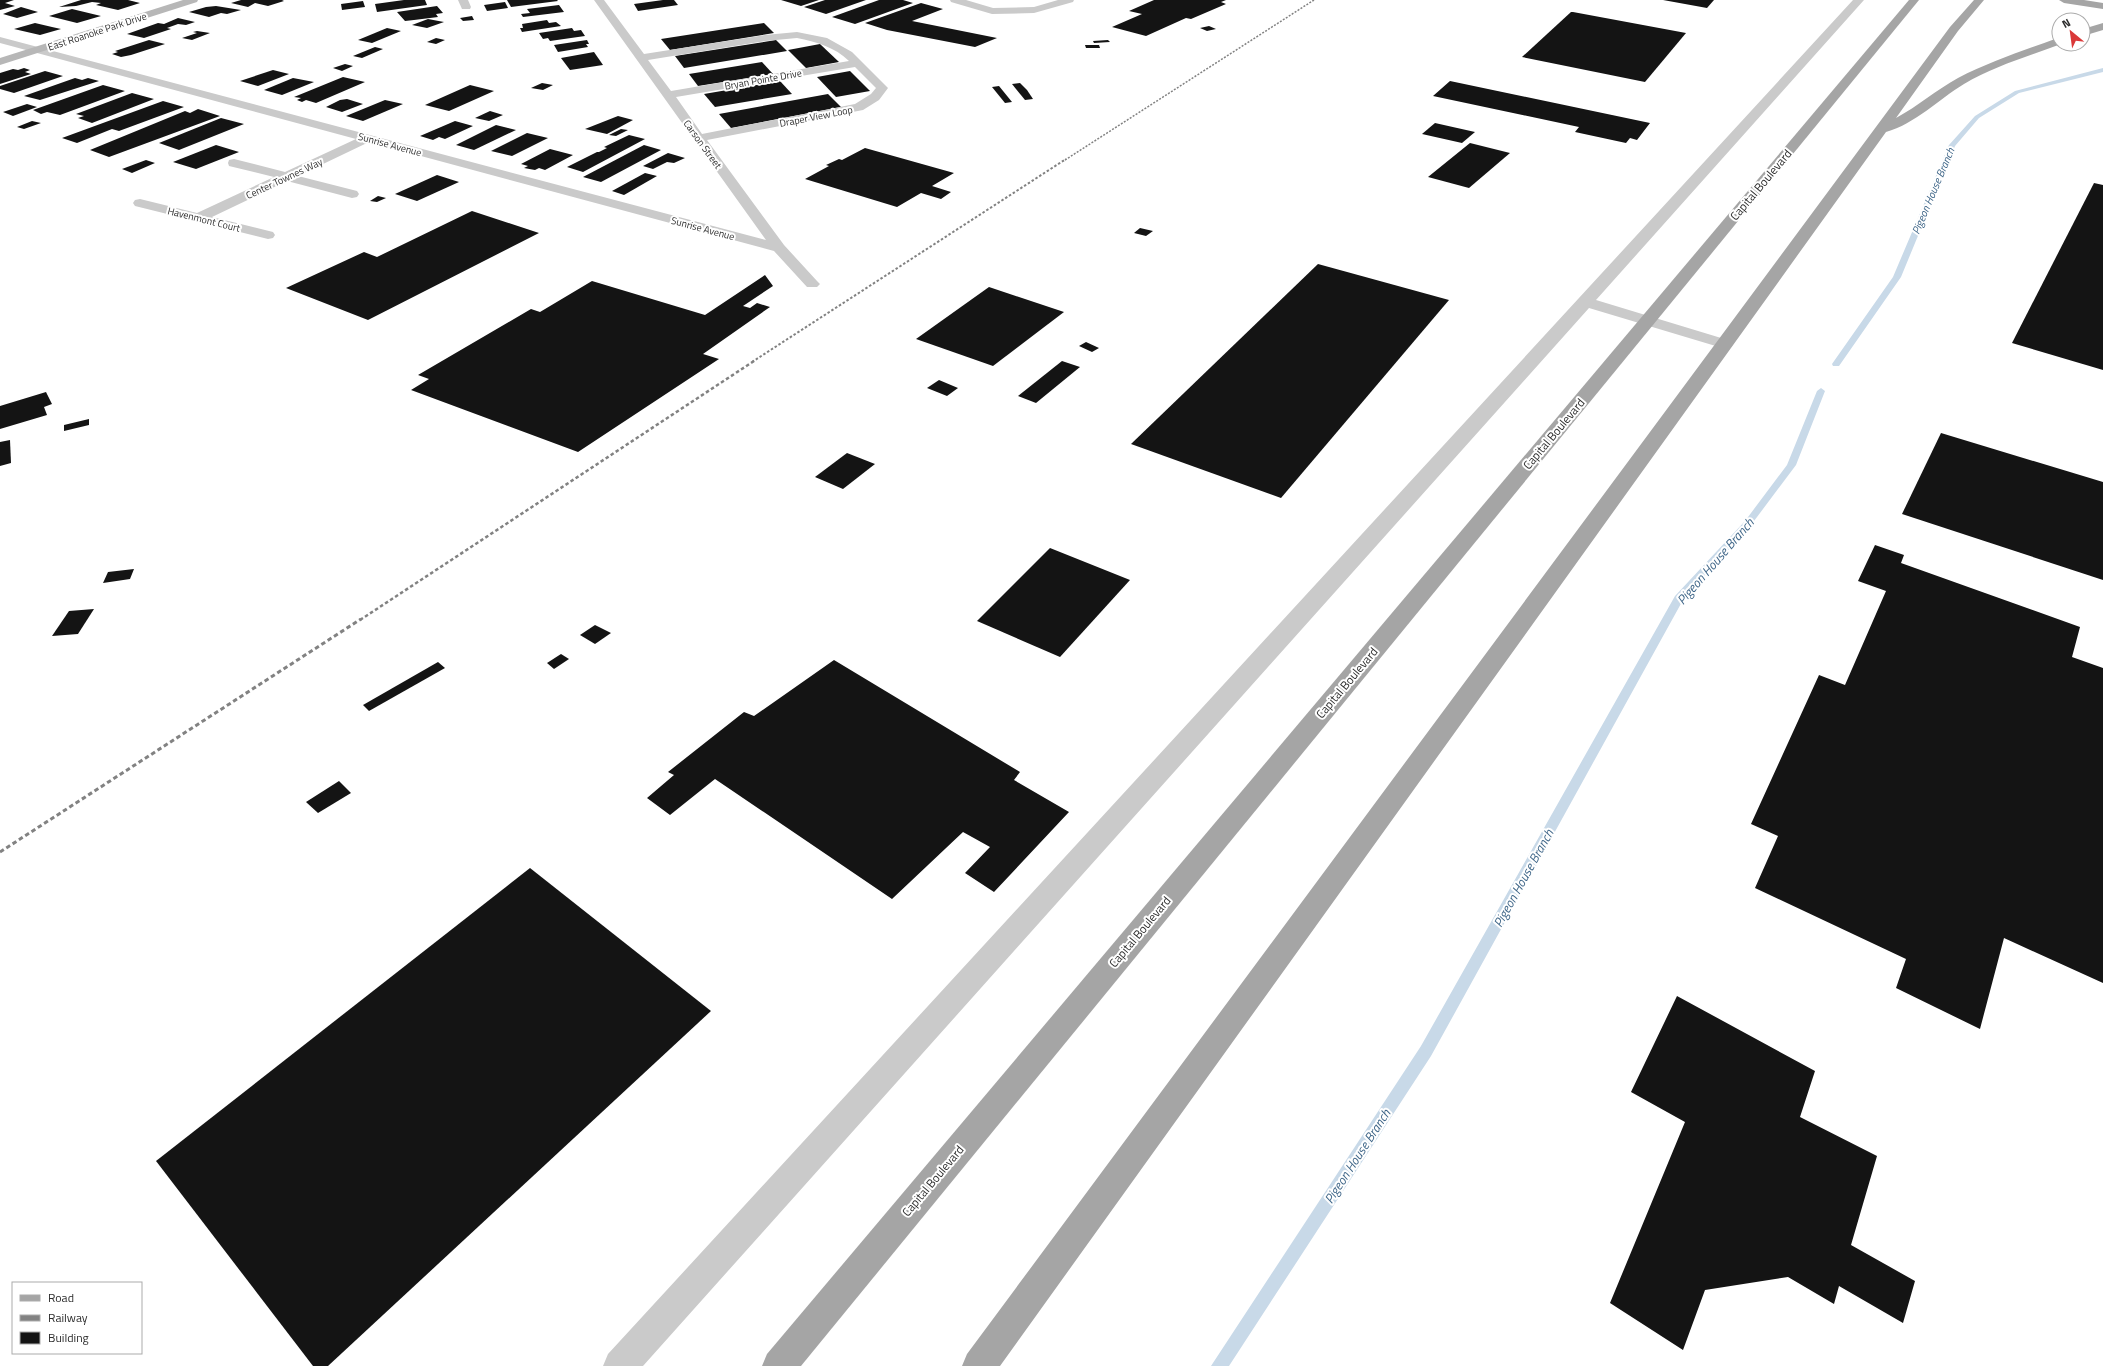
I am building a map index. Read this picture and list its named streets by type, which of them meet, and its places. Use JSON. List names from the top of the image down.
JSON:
{
  "streets": {
    "main road": ["Capital Boulevard"],
    "street": [
      "East Roanoke Park Drive",
      "Bryan Pointe Drive",
      "Draper View Loop",
      "Sunrise Avenue",
      "Carson Street",
      "Center Townes Way",
      "Havenmont Court"
    ]
  },
  "crossings": [
    ["East Roanoke Park Drive", "Sunrise Avenue"],
    ["Bryan Pointe Drive", "Draper View Loop"],
    ["Bryan Pointe Drive", "Carson Street"],
    ["Draper View Loop", "Carson Street"],
    ["Sunrise Avenue", "Carson Street"],
    ["Sunrise Avenue", "Center Townes Way"],
    ["Center Townes Way", "Havenmont Court"]
  ],
  "water": ["Pigeon House Branch"],
  "legend": ["Road", "Railway", "Building"],
  "north": "top left"
}
